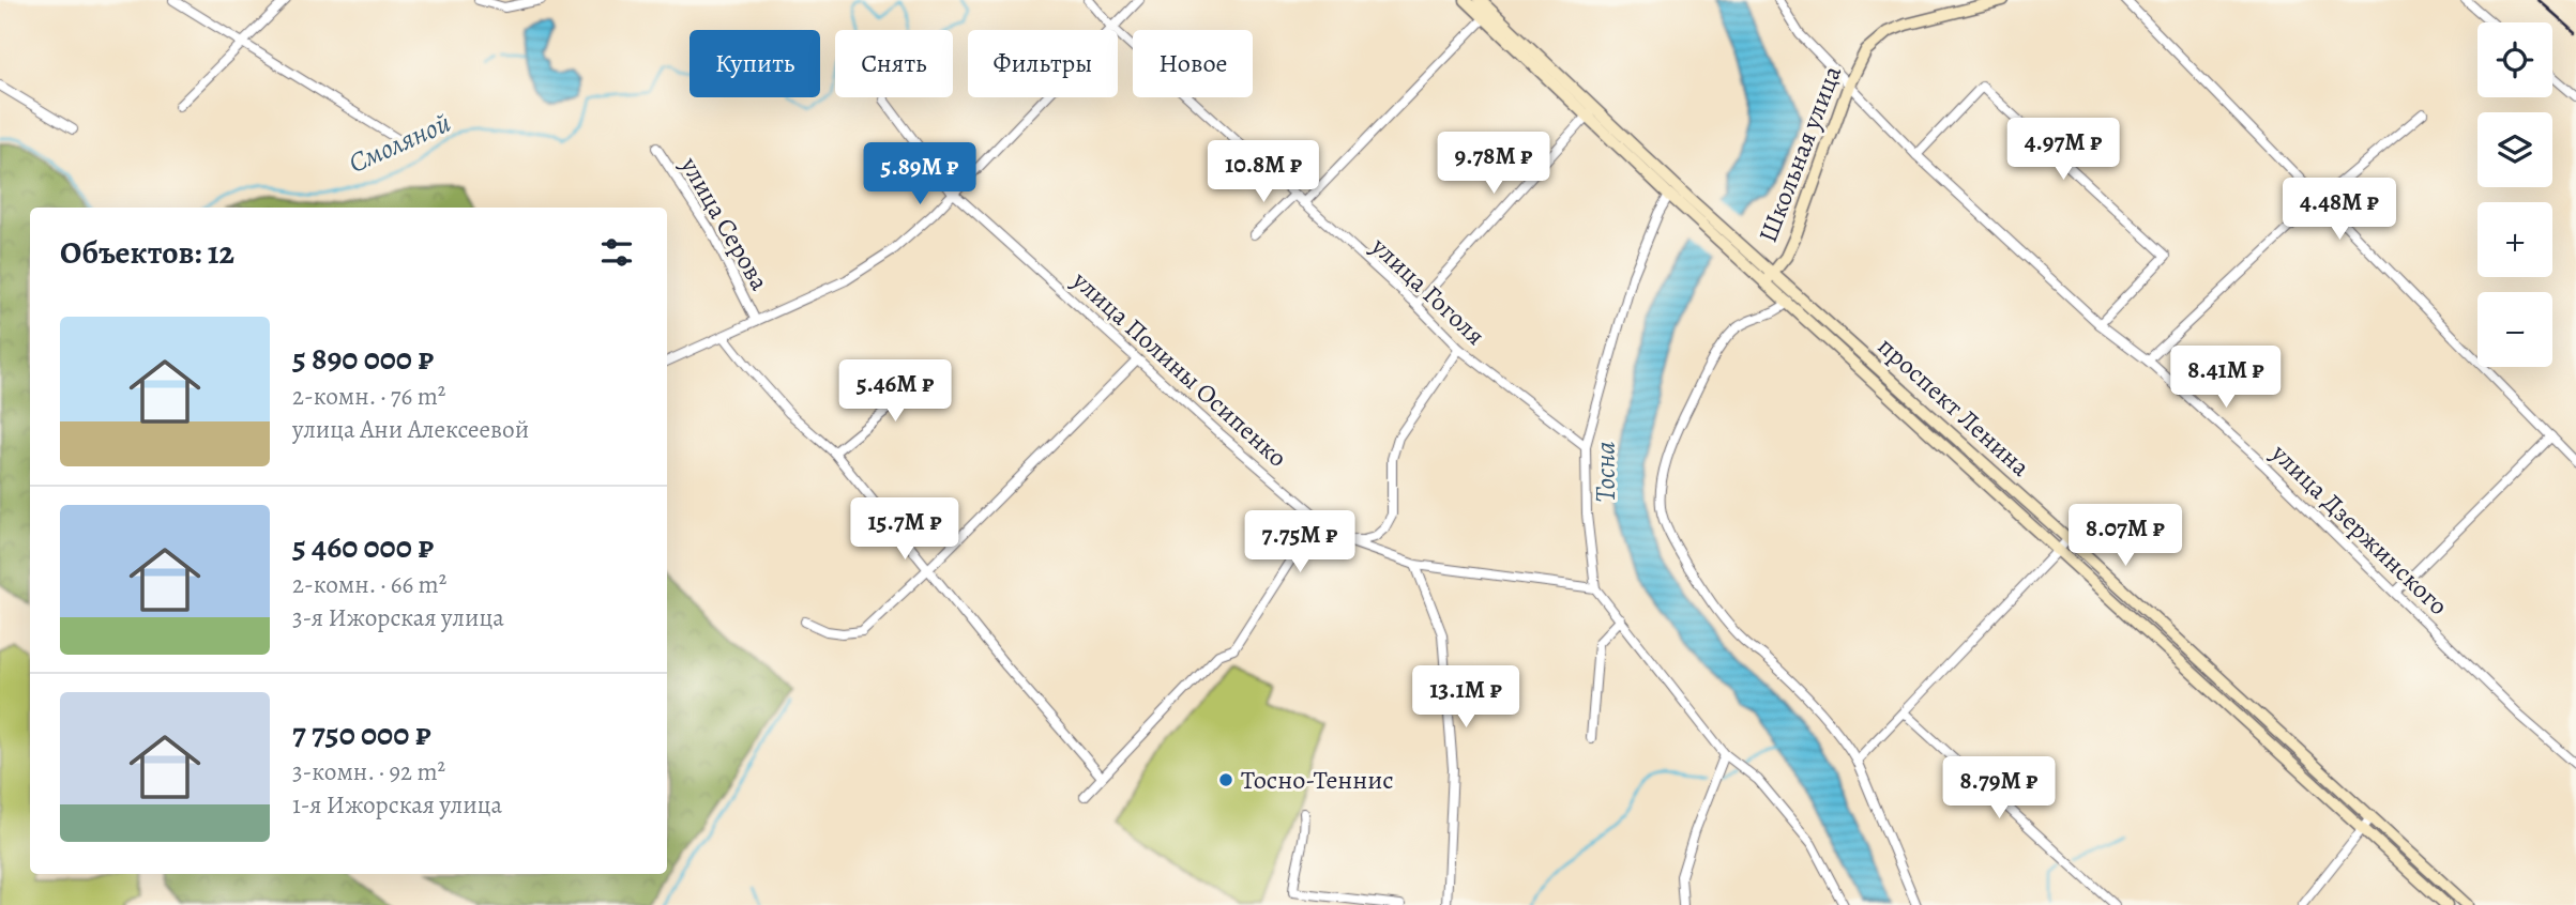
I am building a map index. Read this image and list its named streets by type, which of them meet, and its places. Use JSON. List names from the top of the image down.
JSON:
{
  "streets": {
    "main road": ["Школьная улица", "проспект Ленина"],
    "street": [
      "улица Серова",
      "улица Гоголя",
      "улица Полины Осипенко",
      "улица Дзержинского"
    ]
  },
  "crossings": [
    ["Школьная улица", "проспект Ленина"],
    ["Школьная улица", "улица Дзержинского"]
  ],
  "water": ["Смоляной", "Тосна"],
  "places": ["Тосно-Теннис"],
  "page": {
    "map_buttons": ["+", "−"],
    "chip": [
      "Купить",
      "Снять",
      "Фильтры",
      "Новое"
    ],
    "price": [
      "4.97M ₽",
      "9.78M ₽",
      "10.8M ₽",
      "5.89M ₽",
      "4.48M ₽",
      "8.41M ₽",
      "5.46M ₽",
      "15.7M ₽",
      "8.07M ₽",
      "7.75M ₽",
      "13.1M ₽",
      "8.79M ₽"
    ],
    "heading": "Объектов: 12",
    "list": [
      {
        "name": "5 890 000 ₽",
        "note": "2-комн. · 76 m² · улица Ани Алексеевой"
      },
      {
        "name": "5 460 000 ₽",
        "note": "2-комн. · 66 m² · 3-я Ижорская улица"
      },
      {
        "name": "7 750 000 ₽",
        "note": "3-комн. · 92 m² · 1-я Ижорская улица"
      }
    ]
  }
}
